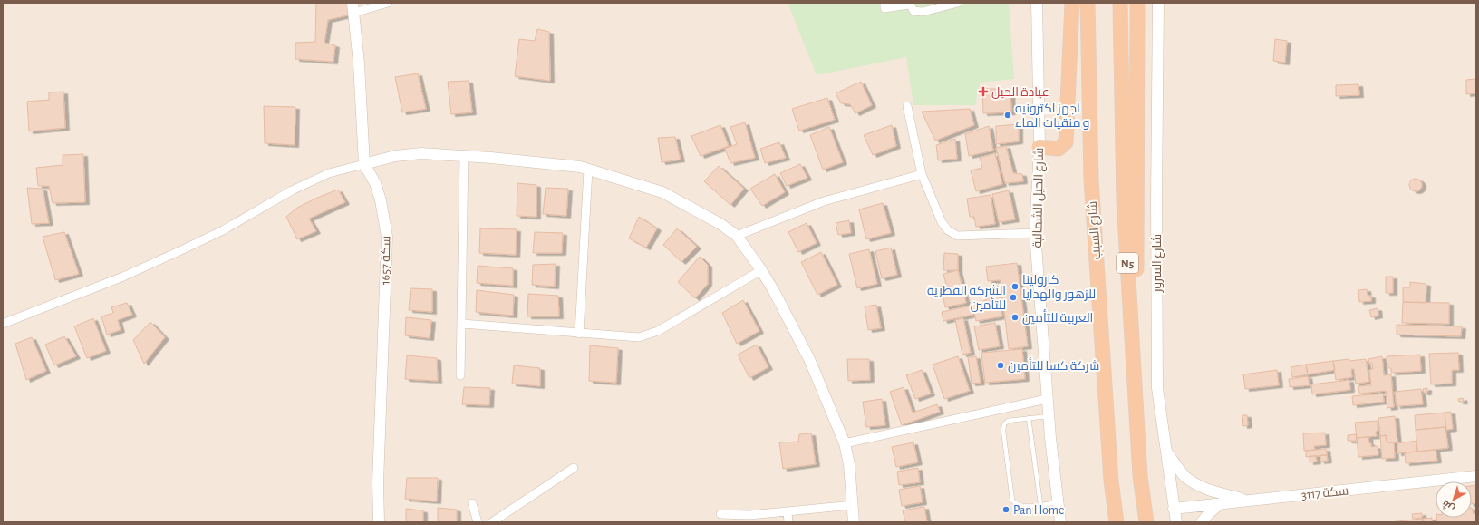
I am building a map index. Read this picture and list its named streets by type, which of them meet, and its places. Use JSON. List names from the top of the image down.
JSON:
{
  "streets": {
    "highway": ["شارع السيب", "N5"],
    "street": [
      "شارع الحيل الشمالية",
      "سكة 1657",
      "شارع السرور",
      "سكة 3117"
    ]
  },
  "crossings": [
    ["شارع السرور", "سكة 3117"]
  ],
  "places": {
    "health": ["عيادة الحيل"],
    "other": [
      "اجهز اكترونيه و منقيات الماء",
      "كارولينا للزهور والهدايا",
      "الشركة القطرية للتأمين",
      "العربية للتأمين",
      "شركة كسا للتأمين",
      "Pan Home"
    ]
  },
  "north": "bottom left"
}
